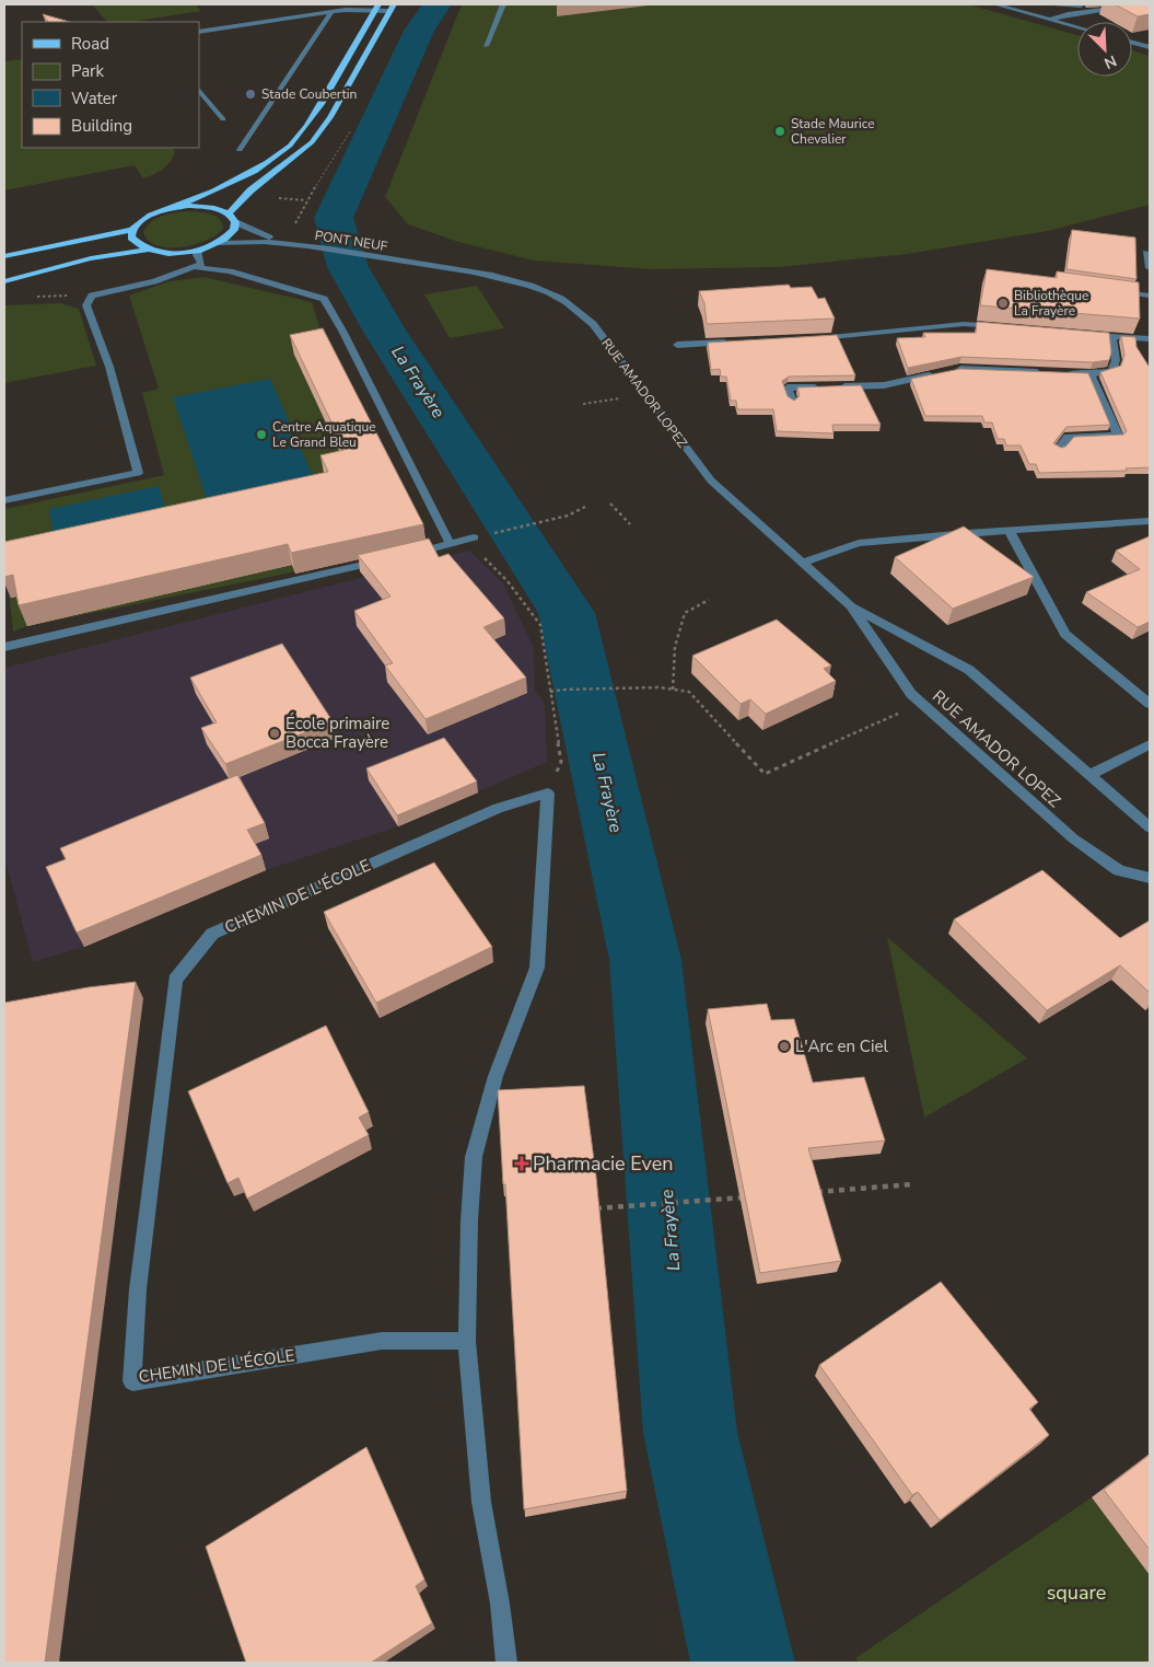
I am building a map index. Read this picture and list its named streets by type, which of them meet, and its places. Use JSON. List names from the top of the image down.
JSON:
{
  "streets": {
    "street": ["PONT NEUF", "RUE AMADOR LOPEZ", "CHEMIN DE L'ÉCOLE"]
  },
  "crossings": [
    ["PONT NEUF", "RUE AMADOR LOPEZ"]
  ],
  "water": ["La Frayère"],
  "parks": ["square"],
  "places": {
    "other": [
      "Stade Coubertin",
      "Stade Maurice Chevalier",
      "Bibliothèque La Frayère",
      "Centre Aquatique Le Grand Bleu",
      "École primaire Bocca Frayère",
      "L'Arc en Ciel"
    ],
    "health": ["Pharmacie Even"]
  },
  "legend": [
    "Road",
    "Park",
    "Water",
    "Building"
  ],
  "north": "bottom right"
}
